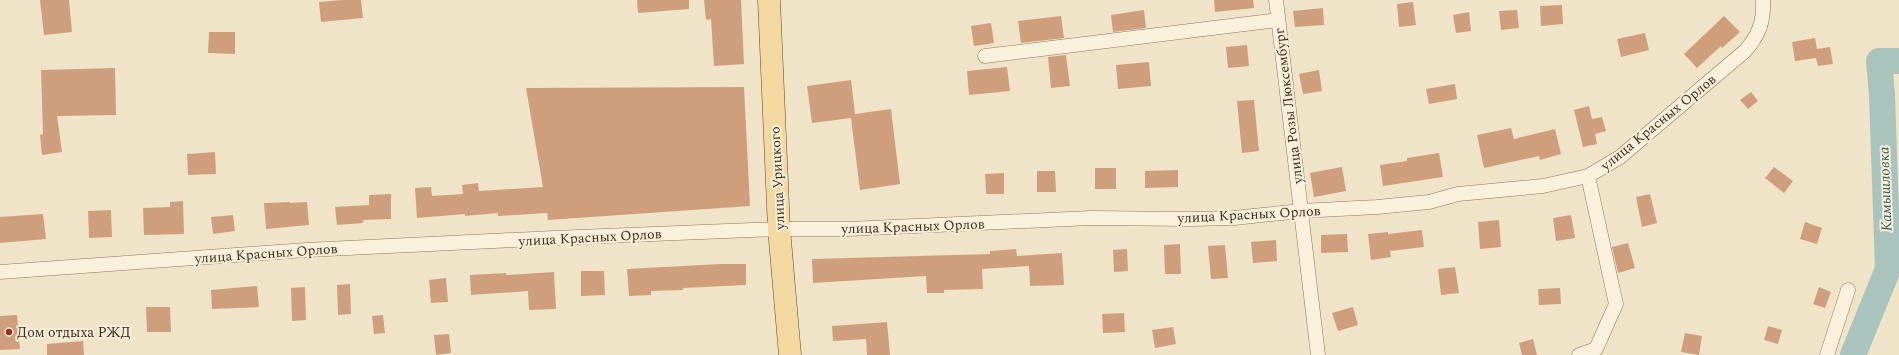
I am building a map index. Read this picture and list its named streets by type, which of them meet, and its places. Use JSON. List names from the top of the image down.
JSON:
{
  "streets": {
    "main road": ["улица Урицкого"],
    "street": ["улица Розы Люксембург", "улица Красных Орлов"]
  },
  "crossings": [
    ["улица Розы Люксембург", "улица Красных Орлов"],
    ["улица Красных Орлов", "улица Урицкого"]
  ],
  "water": ["Камышловка"],
  "places": ["Дом отдыха РЖД"]
}
